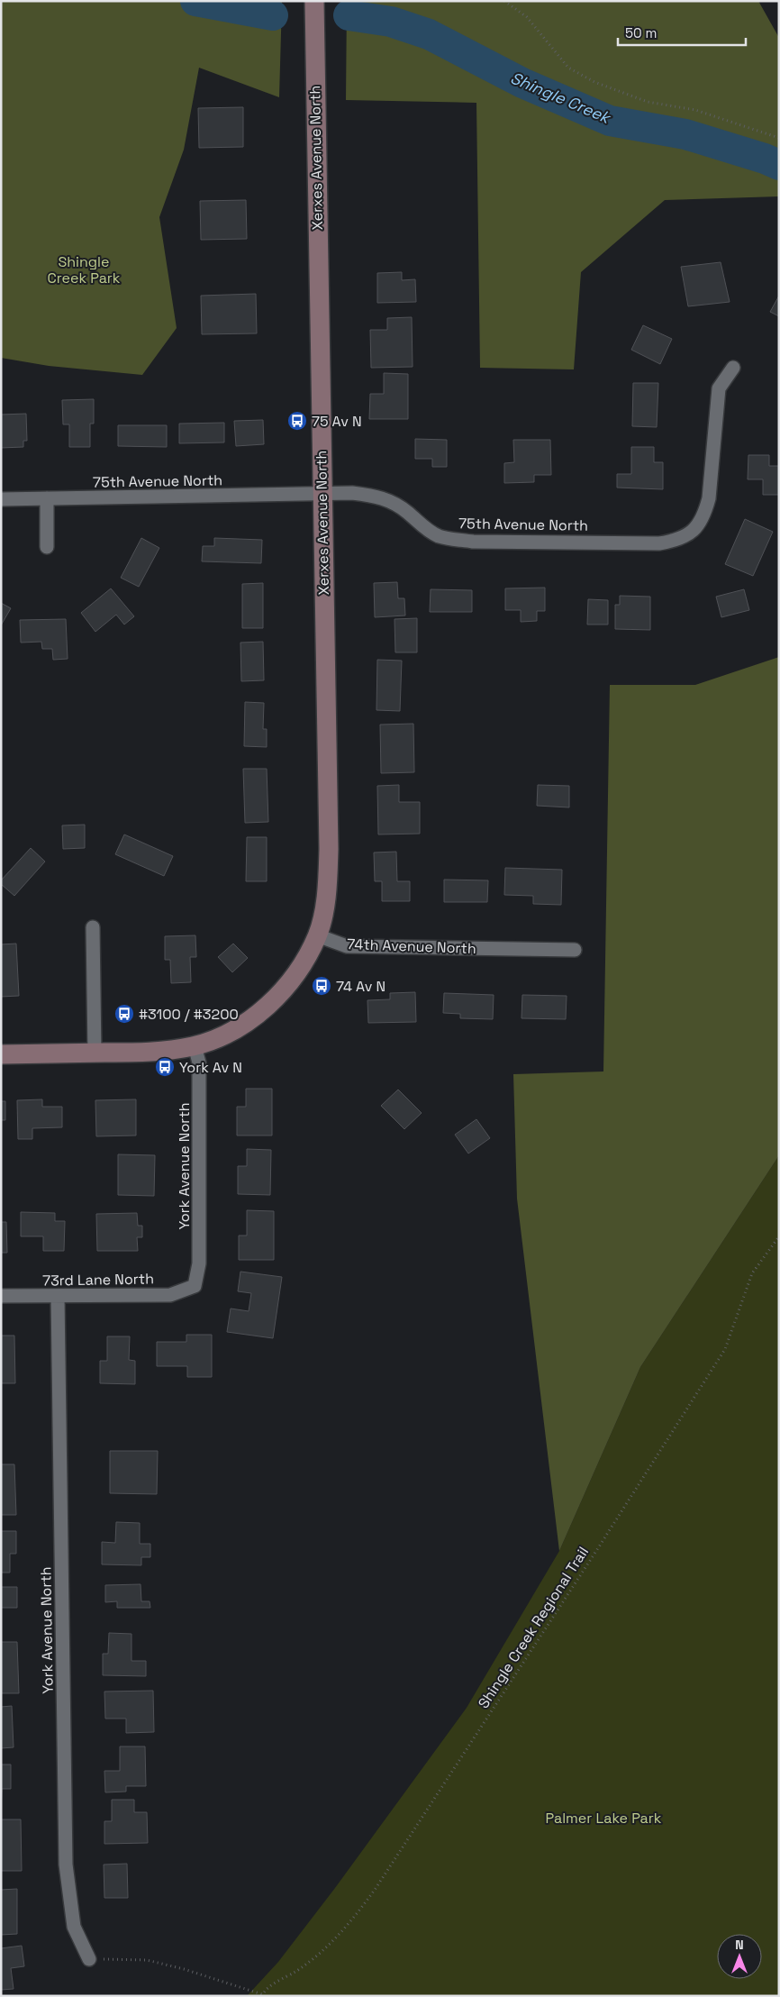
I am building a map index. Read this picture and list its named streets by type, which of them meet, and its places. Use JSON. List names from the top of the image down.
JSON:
{
  "streets": {
    "street": [
      "Xerxes Avenue North",
      "75th Avenue North",
      "74th Avenue North",
      "York Avenue North",
      "73rd Lane North"
    ],
    "path": ["Shingle Creek Regional Trail"]
  },
  "crossings": [
    ["Xerxes Avenue North", "75th Avenue North"],
    ["Xerxes Avenue North", "74th Avenue North"],
    ["York Avenue North", "73rd Lane North"]
  ],
  "water": ["Shingle Creek"],
  "parks": ["Shingle Creek Park", "Palmer Lake Park"],
  "places": {
    "bus stop": [
      "75 Av N",
      "74 Av N",
      "#3100 / #3200",
      "York Av N"
    ]
  },
  "scale_bar": "50 m",
  "north": "top"
}
